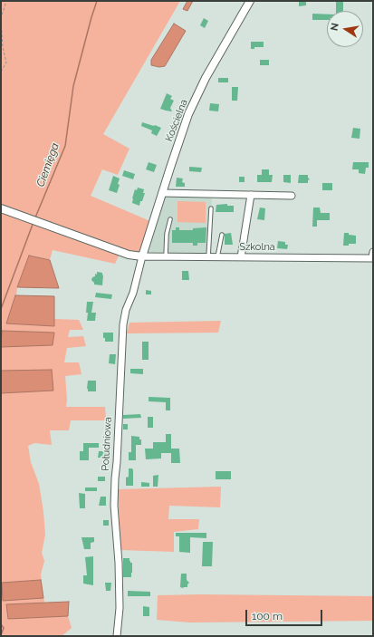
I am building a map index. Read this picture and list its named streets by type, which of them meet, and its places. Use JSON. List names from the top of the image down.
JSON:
{
  "streets": {
    "street": ["Kościelna", "Szkolna", "Południowa"]
  },
  "crossings": [
    ["Kościelna", "Szkolna"],
    ["Kościelna", "Południowa"],
    ["Szkolna", "Południowa"]
  ],
  "water": ["Ciemięga"],
  "scale_bar": "100 m",
  "north": "left"
}
